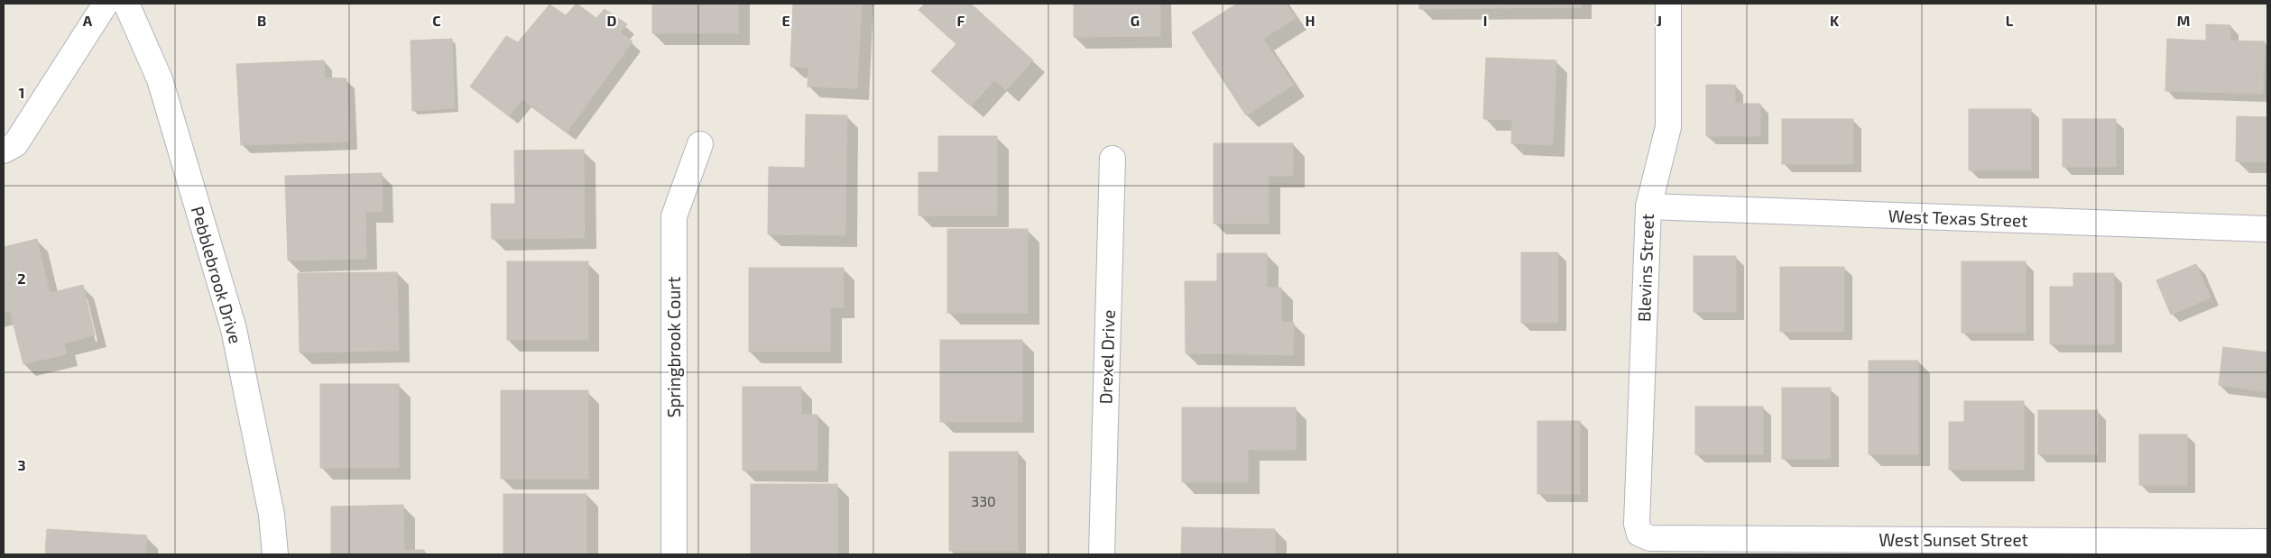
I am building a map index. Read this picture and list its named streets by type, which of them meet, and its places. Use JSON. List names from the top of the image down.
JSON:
{
  "streets": {
    "street": [
      "West Texas Street",
      "Blevins Street",
      "Pebblebrook Drive",
      "Springbrook Court",
      "Drexel Drive",
      "West Sunset Street"
    ]
  },
  "crossings": [
    ["West Texas Street", "Blevins Street"],
    ["Blevins Street", "West Sunset Street"]
  ],
  "house_numbers": ["330"],
  "grid": {
    "columns": [
      "A",
      "B",
      "C",
      "D",
      "E",
      "F",
      "G",
      "H",
      "I",
      "J",
      "K",
      "L",
      "M"
    ],
    "rows": ["1", "2", "3"]
  }
}
